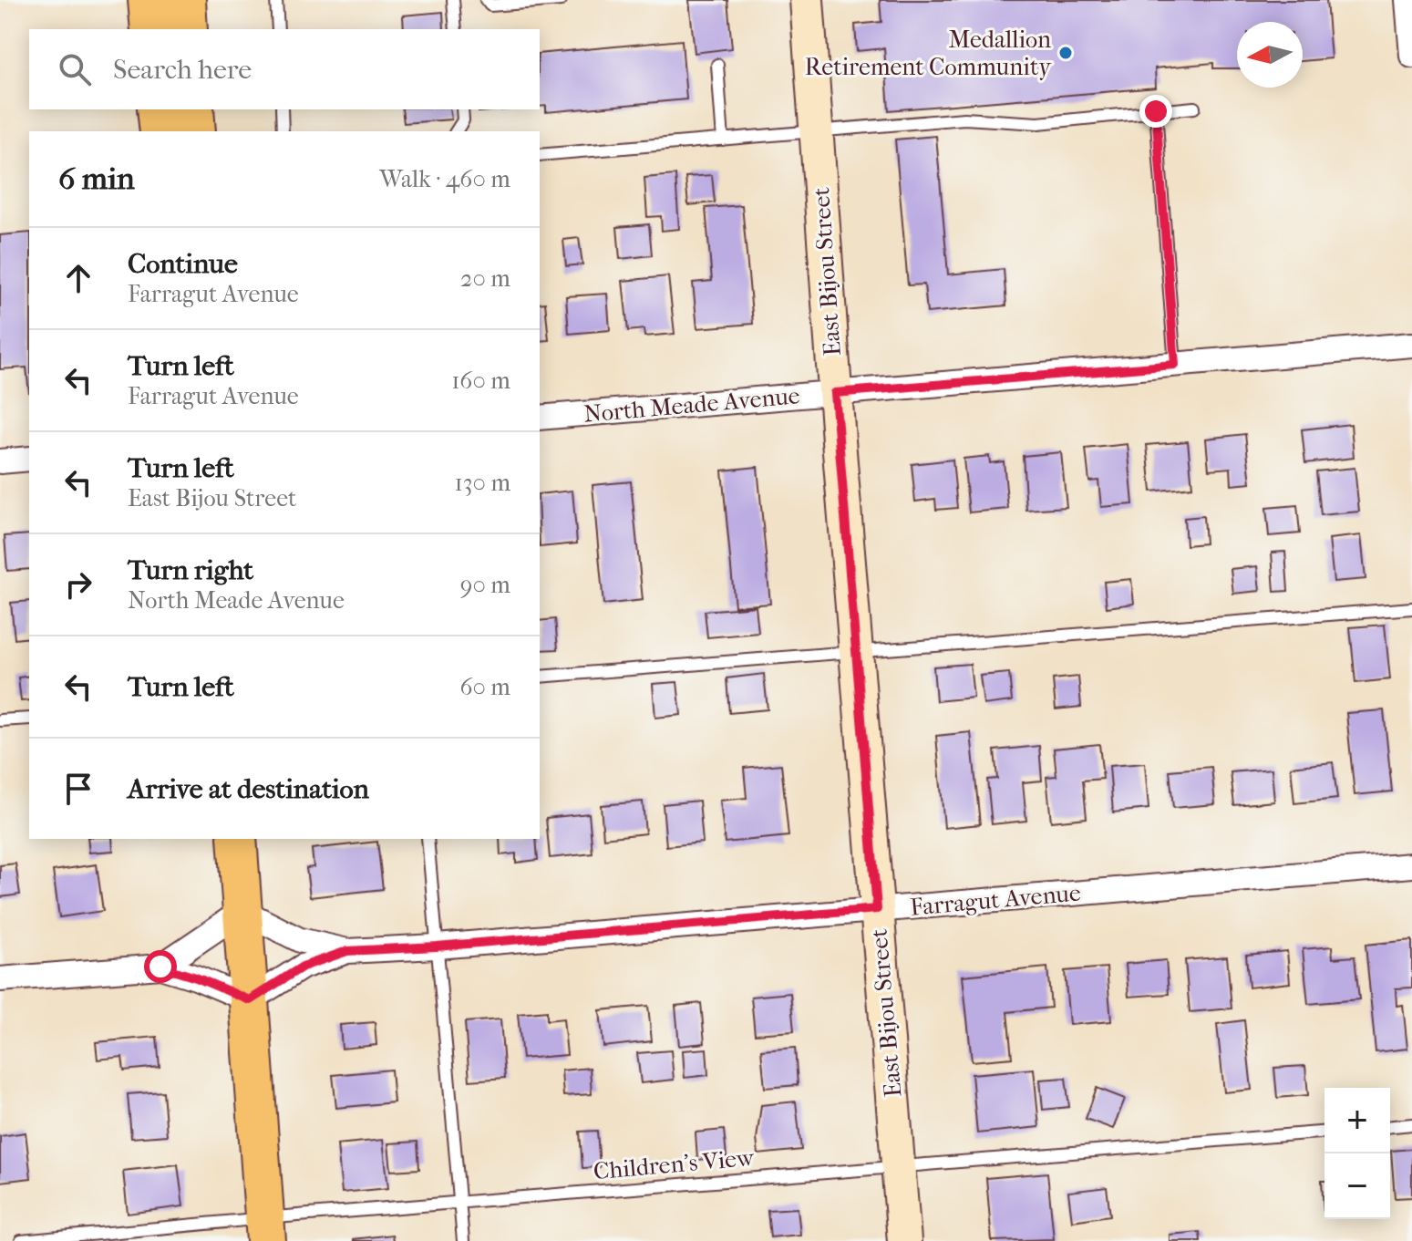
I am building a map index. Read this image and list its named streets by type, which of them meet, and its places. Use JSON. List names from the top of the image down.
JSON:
{
  "streets": {
    "street": ["East Bijou Street", "North Meade Avenue", "Farragut Avenue"],
    "lane": ["Children's View"]
  },
  "crossings": [
    ["East Bijou Street", "North Meade Avenue"],
    ["East Bijou Street", "Farragut Avenue"],
    ["East Bijou Street", "Children's View"]
  ],
  "places": ["Medallion Retirement Community"],
  "north": "left",
  "page": {
    "search": "Search here",
    "heading": ["6 min", "Walk · 460 m"],
    "list": [
      ["Continue", "Farragut Avenue", "20 m"],
      ["Turn left", "Farragut Avenue", "160 m"],
      ["Turn left", "East Bijou Street", "130 m"],
      ["Turn right", "North Meade Avenue", "90 m"],
      ["Turn left", "60 m"],
      "Arrive at destination"
    ],
    "map_buttons": ["+", "−"]
  }
}
